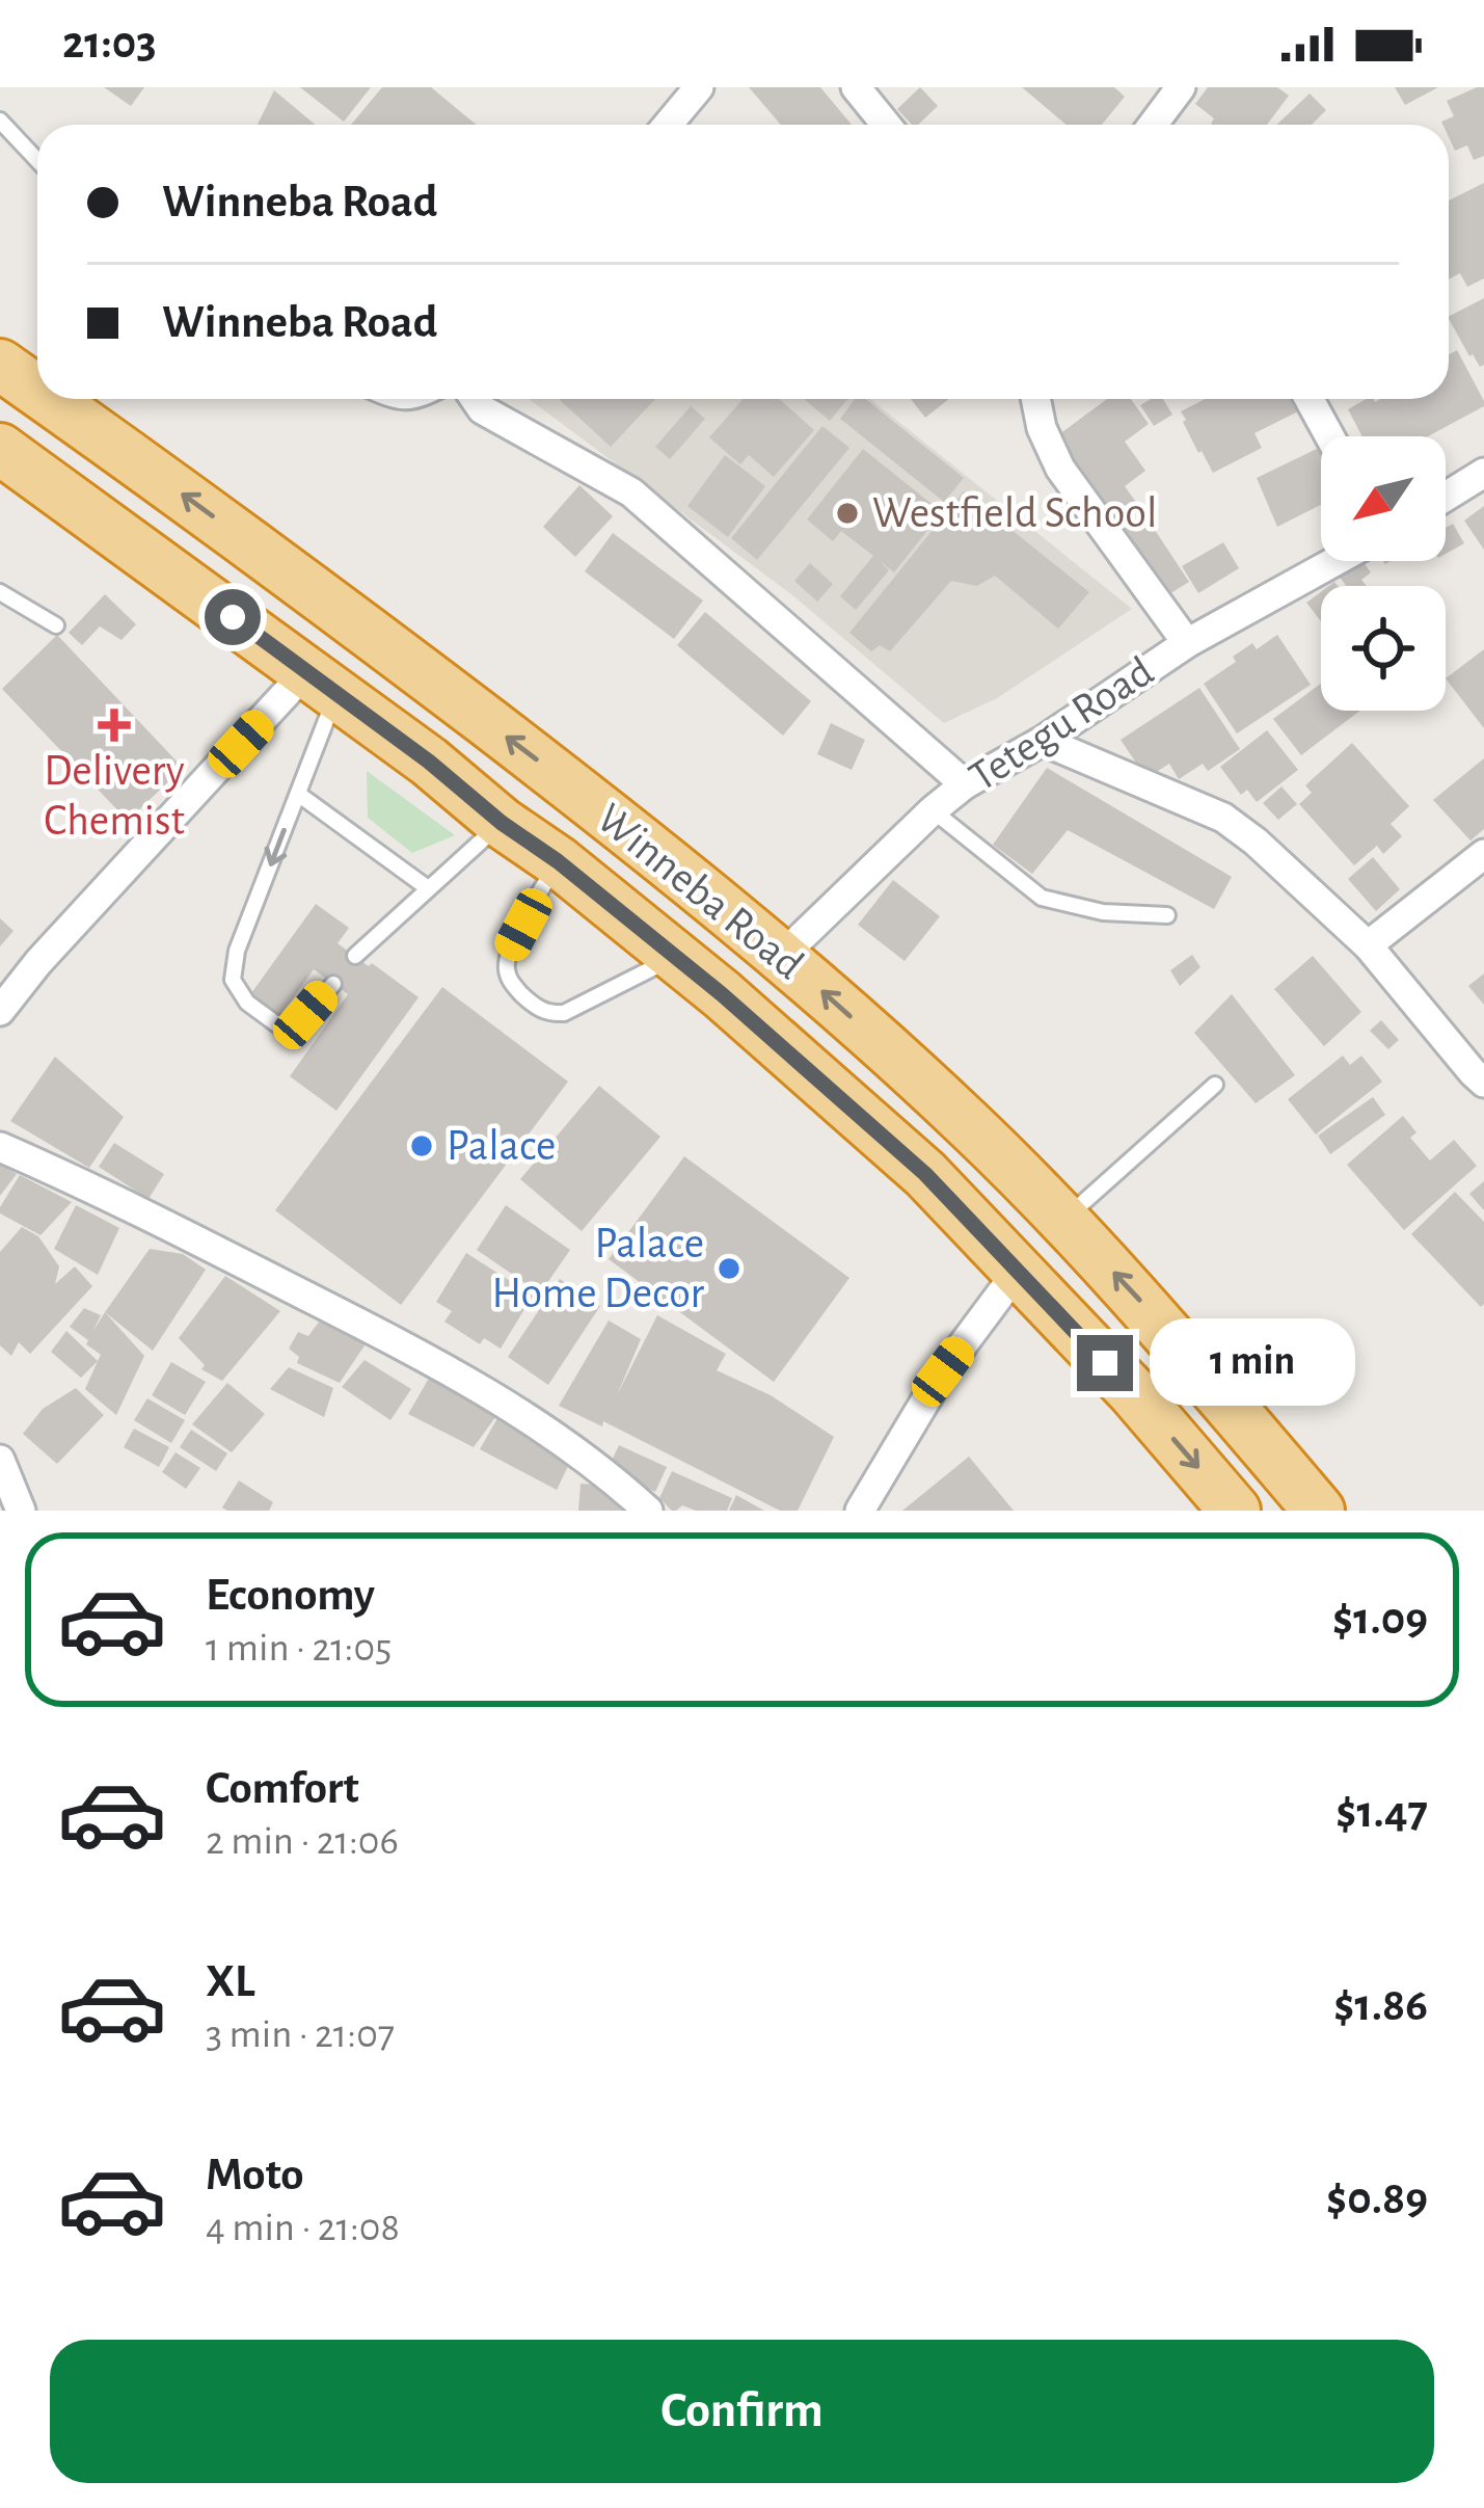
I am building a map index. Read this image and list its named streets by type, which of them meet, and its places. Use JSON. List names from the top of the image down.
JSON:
{
  "streets": {
    "highway": ["Winneba Road"],
    "street": ["Tetegu Road"]
  },
  "crossings": [
    ["Tetegu Road", "Winneba Road"]
  ],
  "places": {
    "other": ["Westfield School", "Palace", "Palace Home Decor"],
    "health": ["Delivery Chemist"]
  },
  "north": "bottom left",
  "page": {
    "status": "21:03",
    "banner": ["Winneba Road", "Winneba Road"],
    "bubble": "1 min",
    "list": [
      {
        "name": "Economy",
        "note": "1 min · 21:05",
        "value": "$1.09"
      },
      {
        "name": "Comfort",
        "note": "2 min · 21:06",
        "value": "$1.47"
      },
      {
        "name": "XL",
        "note": "3 min · 21:07",
        "value": "$1.86"
      },
      {
        "name": "Moto",
        "note": "4 min · 21:08",
        "value": "$0.89"
      }
    ],
    "buttons": "Confirm"
  }
}
